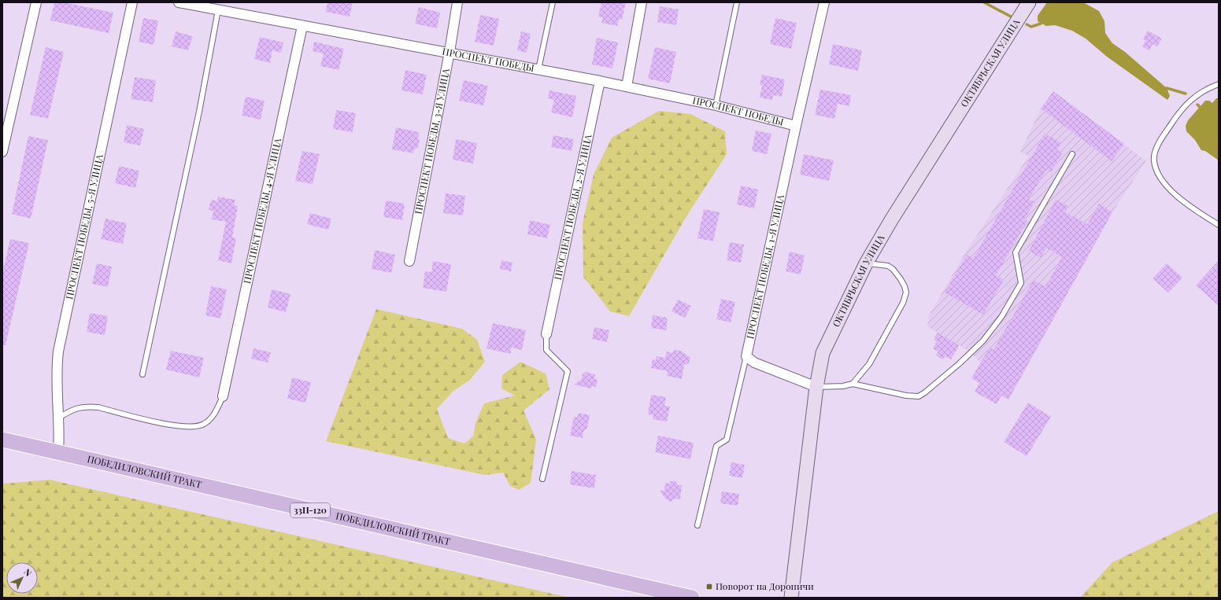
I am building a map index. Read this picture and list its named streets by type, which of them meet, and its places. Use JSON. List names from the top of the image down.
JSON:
{
  "streets": {
    "main road": ["ПОБЕДИЛОВСКИЙ ТРАКТ", "33Н-120"],
    "street": [
      "ПРОСПЕКТ ПОБЕДЫ",
      "ОКТЯБРЬСКАЯ УЛИЦА",
      "ПРОСПЕКТ ПОБЕДЫ, 3-Я УЛИЦА",
      "ПРОСПЕКТ ПОБЕДЫ, 2-Я УЛИЦА",
      "ПРОСПЕКТ ПОБЕДЫ, 4-Я УЛИЦА",
      "ПРОСПЕКТ ПОБЕДЫ, 5-Я УЛИЦА",
      "ПРОСПЕКТ ПОБЕДЫ, 1-Я УЛИЦА"
    ]
  },
  "crossings": [
    ["ПРОСПЕКТ ПОБЕДЫ", "ПРОСПЕКТ ПОБЕДЫ, 3-Я УЛИЦА"],
    ["ПРОСПЕКТ ПОБЕДЫ", "ПРОСПЕКТ ПОБЕДЫ, 2-Я УЛИЦА"],
    ["ПРОСПЕКТ ПОБЕДЫ", "ПРОСПЕКТ ПОБЕДЫ, 4-Я УЛИЦА"],
    ["ПРОСПЕКТ ПОБЕДЫ", "ПРОСПЕКТ ПОБЕДЫ, 1-Я УЛИЦА"],
    ["ПРОСПЕКТ ПОБЕДЫ, 5-Я УЛИЦА", "ПОБЕДИЛОВСКИЙ ТРАКТ"]
  ],
  "places": {
    "transit": ["Поворот на Дороничи"]
  },
  "north": "top right"
}
